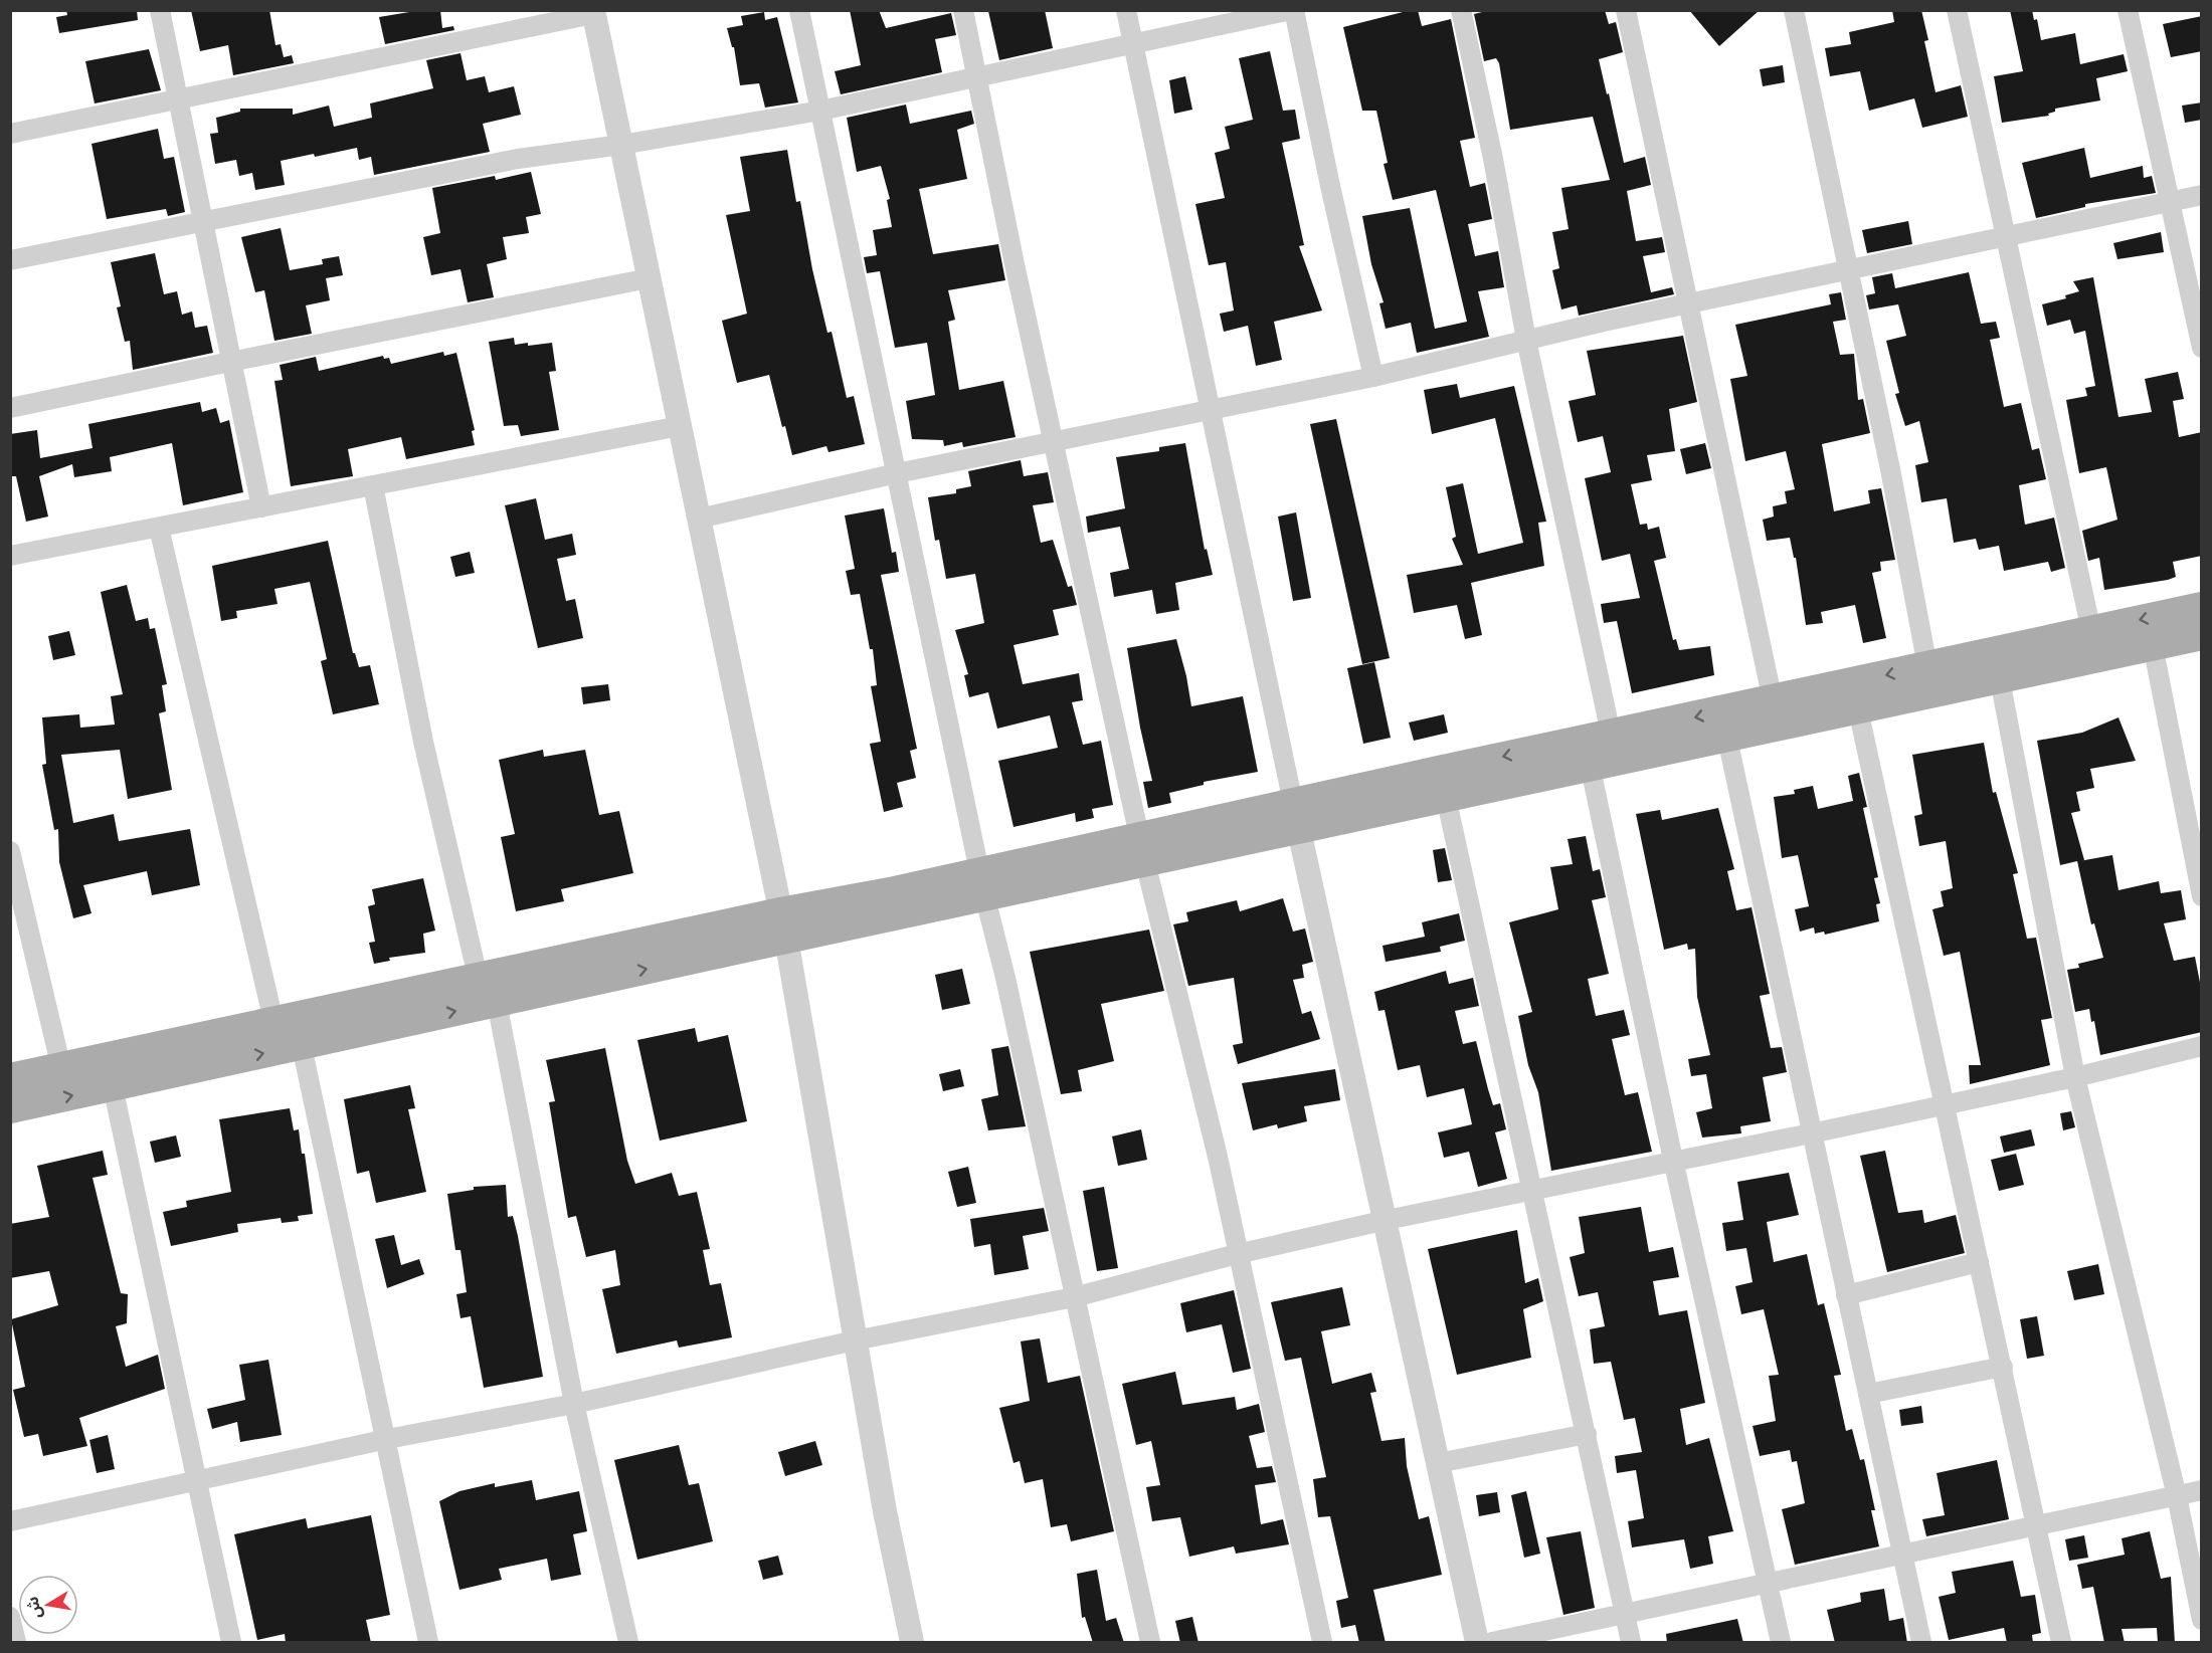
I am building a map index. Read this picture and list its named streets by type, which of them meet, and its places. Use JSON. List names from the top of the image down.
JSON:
{
  "north": "left"
}
